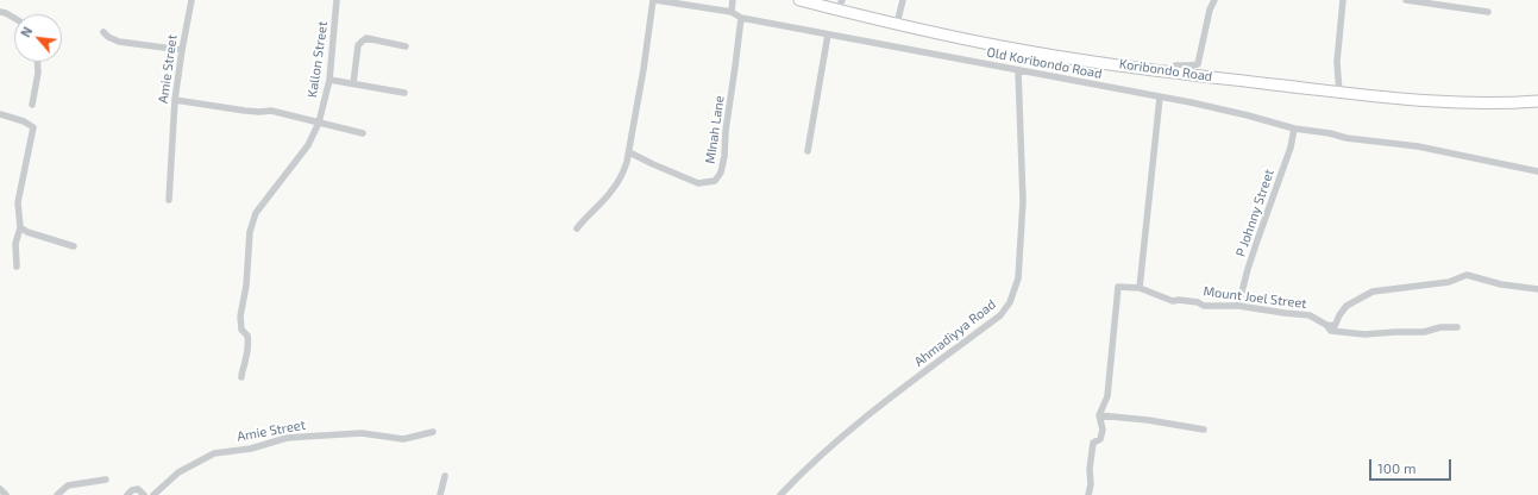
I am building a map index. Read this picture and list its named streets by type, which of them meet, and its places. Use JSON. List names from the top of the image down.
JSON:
{
  "streets": {
    "highway": ["Koribondo Road"],
    "street": [
      "Kallon Street",
      "Old Koribondo Road",
      "Amie Street",
      "MInah Lane",
      "P Johnny Street",
      "Mount Joel Street",
      "Ahmadiyya Road"
    ]
  },
  "crossings": [
    ["Old Koribondo Road", "MInah Lane"],
    ["Old Koribondo Road", "P Johnny Street"],
    ["Old Koribondo Road", "Ahmadiyya Road"],
    ["P Johnny Street", "Mount Joel Street"]
  ],
  "scale_bar": "100 m",
  "north": "top left"
}
